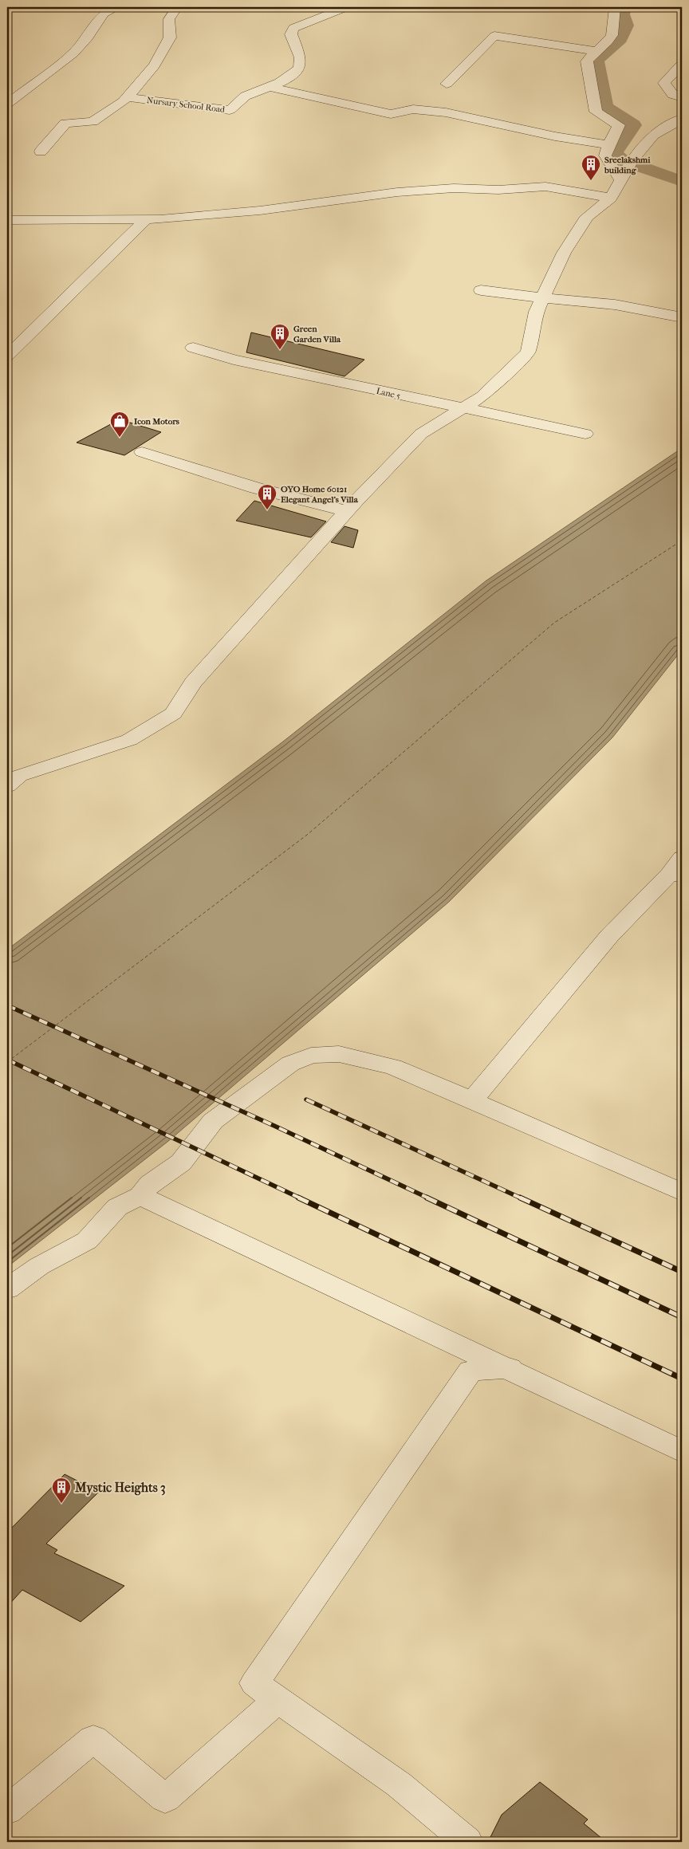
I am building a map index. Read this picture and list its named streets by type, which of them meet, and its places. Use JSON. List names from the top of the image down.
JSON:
{
  "streets": {
    "street": ["Nursary School Road", "Lane 5"]
  },
  "places": {
    "building": [
      "Sreelakshmi building",
      "Green Garden Villa",
      "OYO Home 60121 Elegant Angel's Villa",
      "Mystic Heights 3"
    ],
    "shop": ["Icon Motors"]
  }
}
